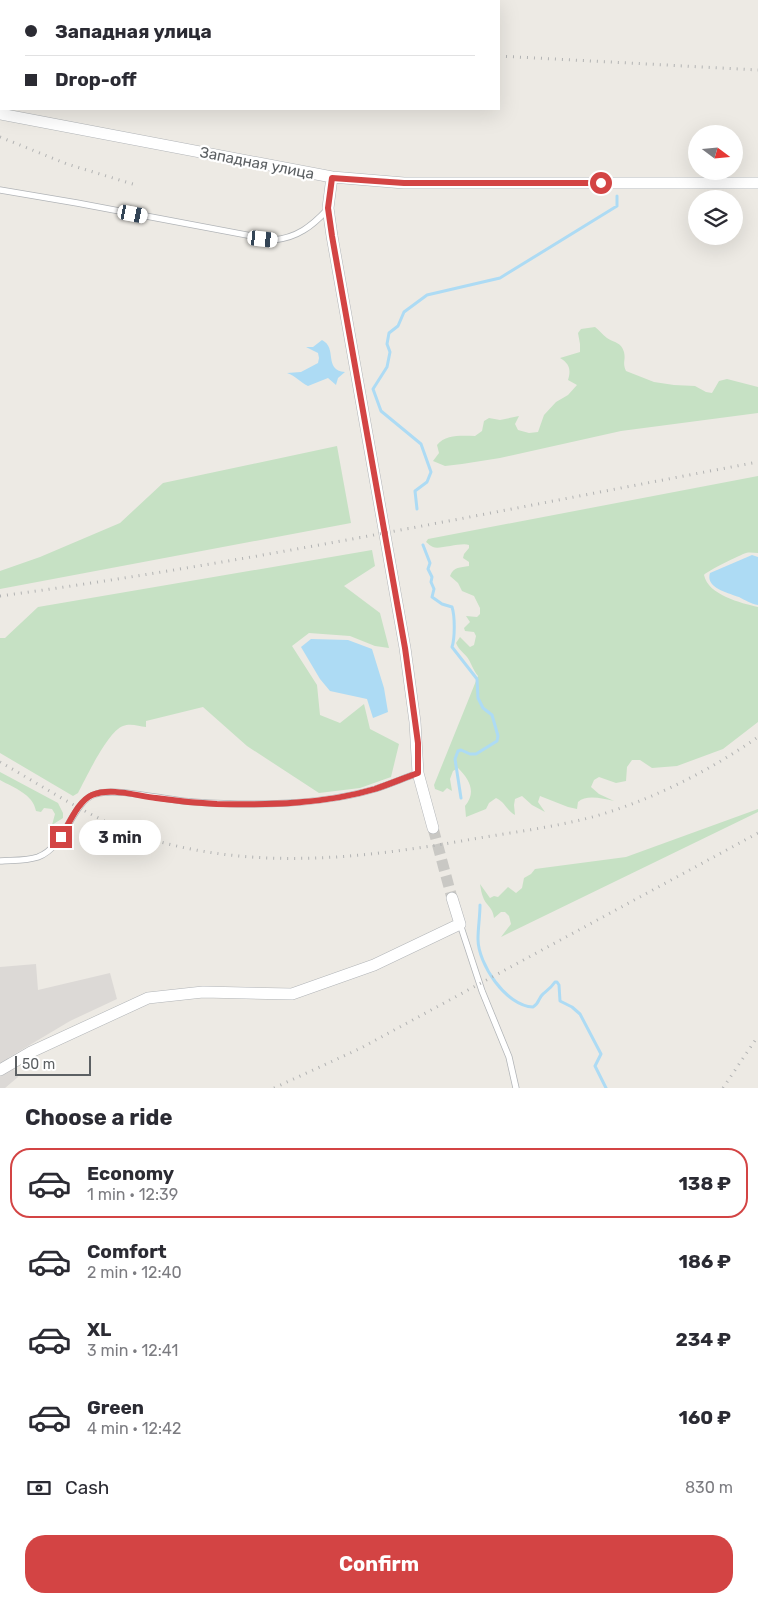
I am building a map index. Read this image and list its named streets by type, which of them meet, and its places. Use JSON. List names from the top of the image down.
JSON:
{
  "streets": {
    "street": ["Западная улица"]
  },
  "scale_bar": "50 m",
  "north": "right",
  "page": {
    "banner": ["Западная улица", "Drop-off"],
    "bubble": "3 min",
    "scale": "50 m",
    "heading": "Choose a ride",
    "list": [
      {
        "name": "Economy",
        "note": "1 min · 12:39",
        "value": "138 ₽"
      },
      {
        "name": "Comfort",
        "note": "2 min · 12:40",
        "value": "186 ₽"
      },
      {
        "name": "XL",
        "note": "3 min · 12:41",
        "value": "234 ₽"
      },
      {
        "name": "Green",
        "note": "4 min · 12:42",
        "value": "160 ₽"
      }
    ],
    "pay": ["Cash", "830 m"],
    "buttons": "Confirm"
  }
}
